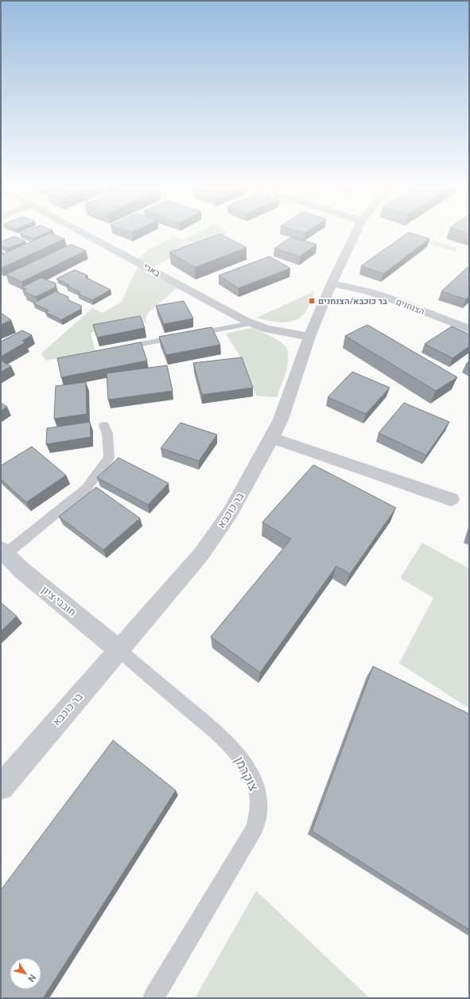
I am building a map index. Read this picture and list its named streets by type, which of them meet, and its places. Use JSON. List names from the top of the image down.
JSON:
{
  "streets": {
    "street": [
      "בארי",
      "הצנחנים",
      "בר כוכבא",
      "חובבי ציון"
    ],
    "lane": ["צוקרמן"]
  },
  "crossings": [
    ["בארי", "בר כוכבא"],
    ["הצנחנים", "בר כוכבא"],
    ["בר כוכבא", "חובבי ציון"],
    ["בר כוכבא", "צוקרמן"],
    ["חובבי ציון", "צוקרמן"]
  ],
  "places": {
    "transit": ["בר כוכבא/הצנחנים"]
  },
  "north": "bottom right"
}
